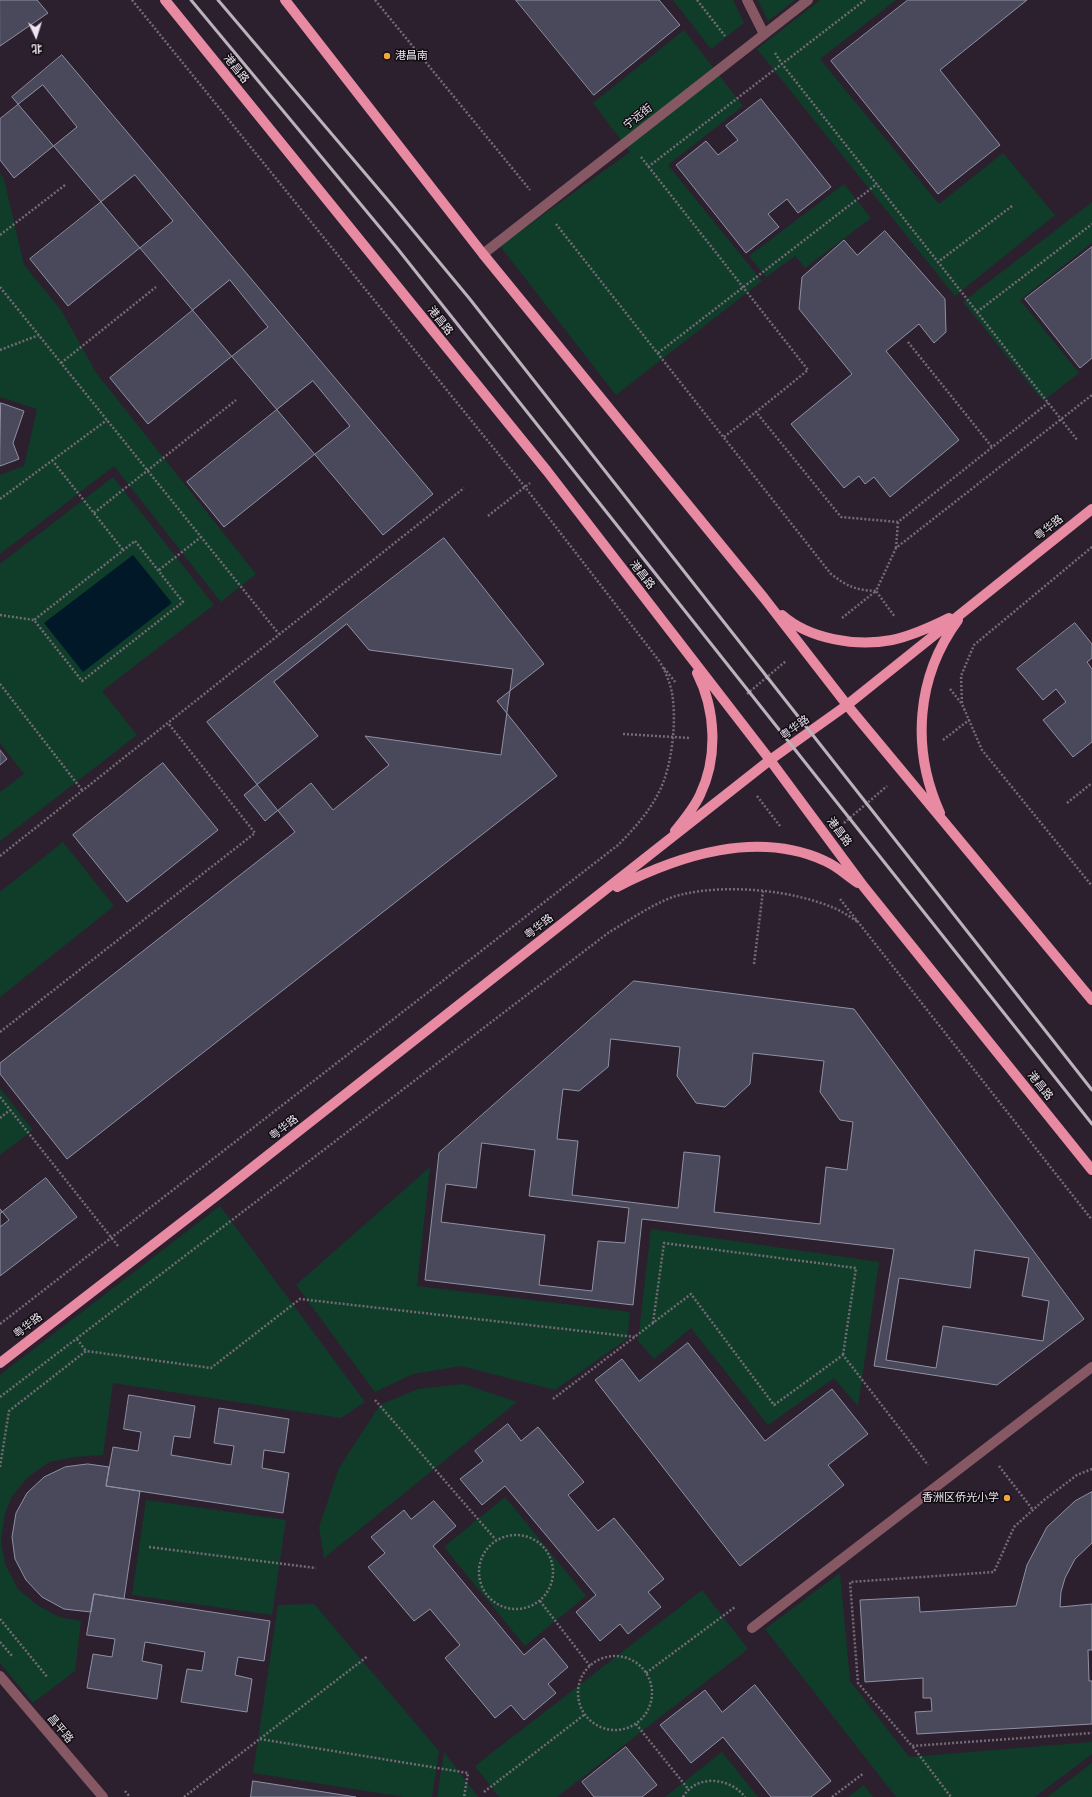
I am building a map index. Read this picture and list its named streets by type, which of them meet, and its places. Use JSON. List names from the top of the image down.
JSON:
{
  "streets": {
    "main road": ["港昌路", "粤华路"],
    "street": ["宁远街", "昌平路"]
  },
  "crossings": [
    ["港昌路", "粤华路"]
  ],
  "places": ["港昌南", "香洲区侨光小学"],
  "north": "bottom"
}
